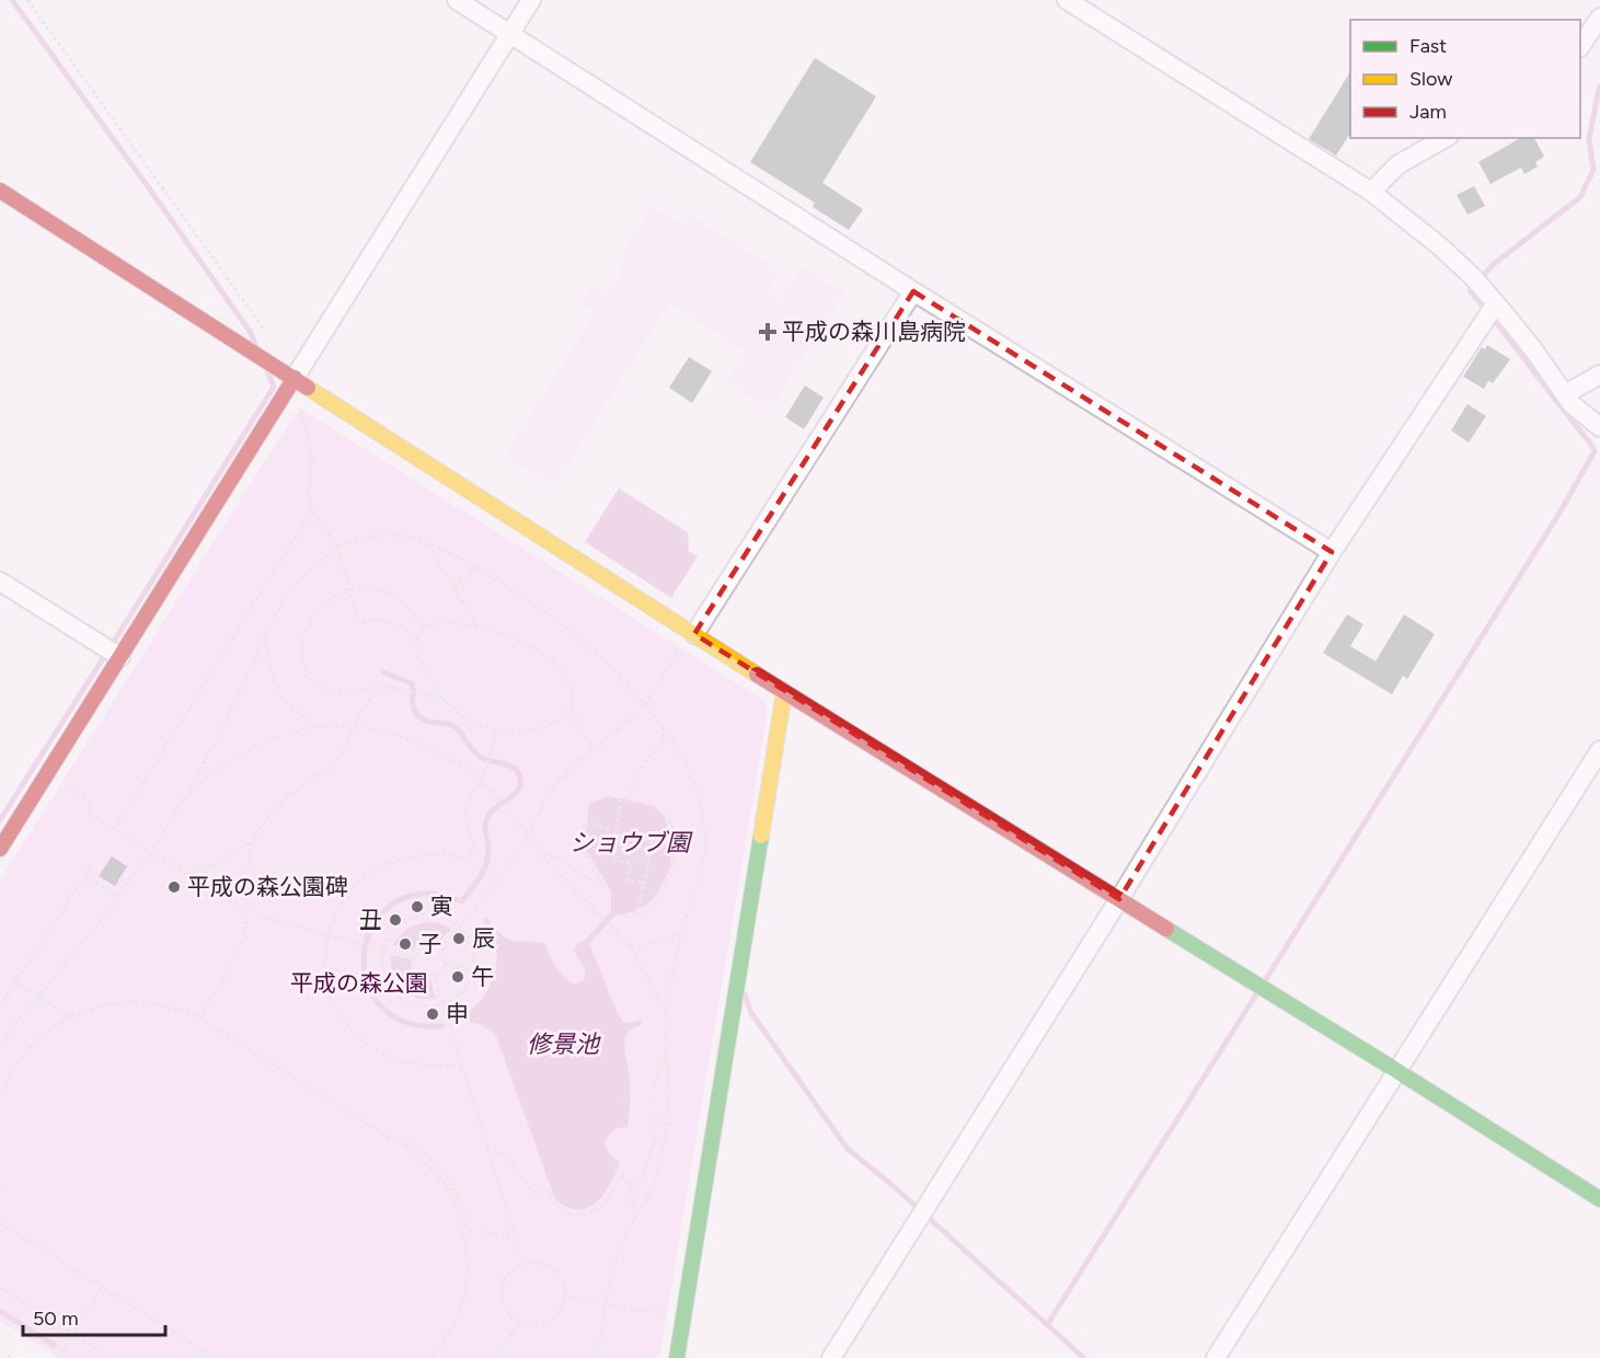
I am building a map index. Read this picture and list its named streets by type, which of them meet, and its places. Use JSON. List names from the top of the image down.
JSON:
{
  "water": ["ショウブ園", "修景池"],
  "parks": ["平成の森公園"],
  "places": {
    "health": ["平成の森川島病院"],
    "other": [
      "平成の森公園碑",
      "寅",
      "丑",
      "辰",
      "子",
      "午",
      "申"
    ]
  },
  "legend": ["Fast", "Slow", "Jam"],
  "scale_bar": "50 m"
}
